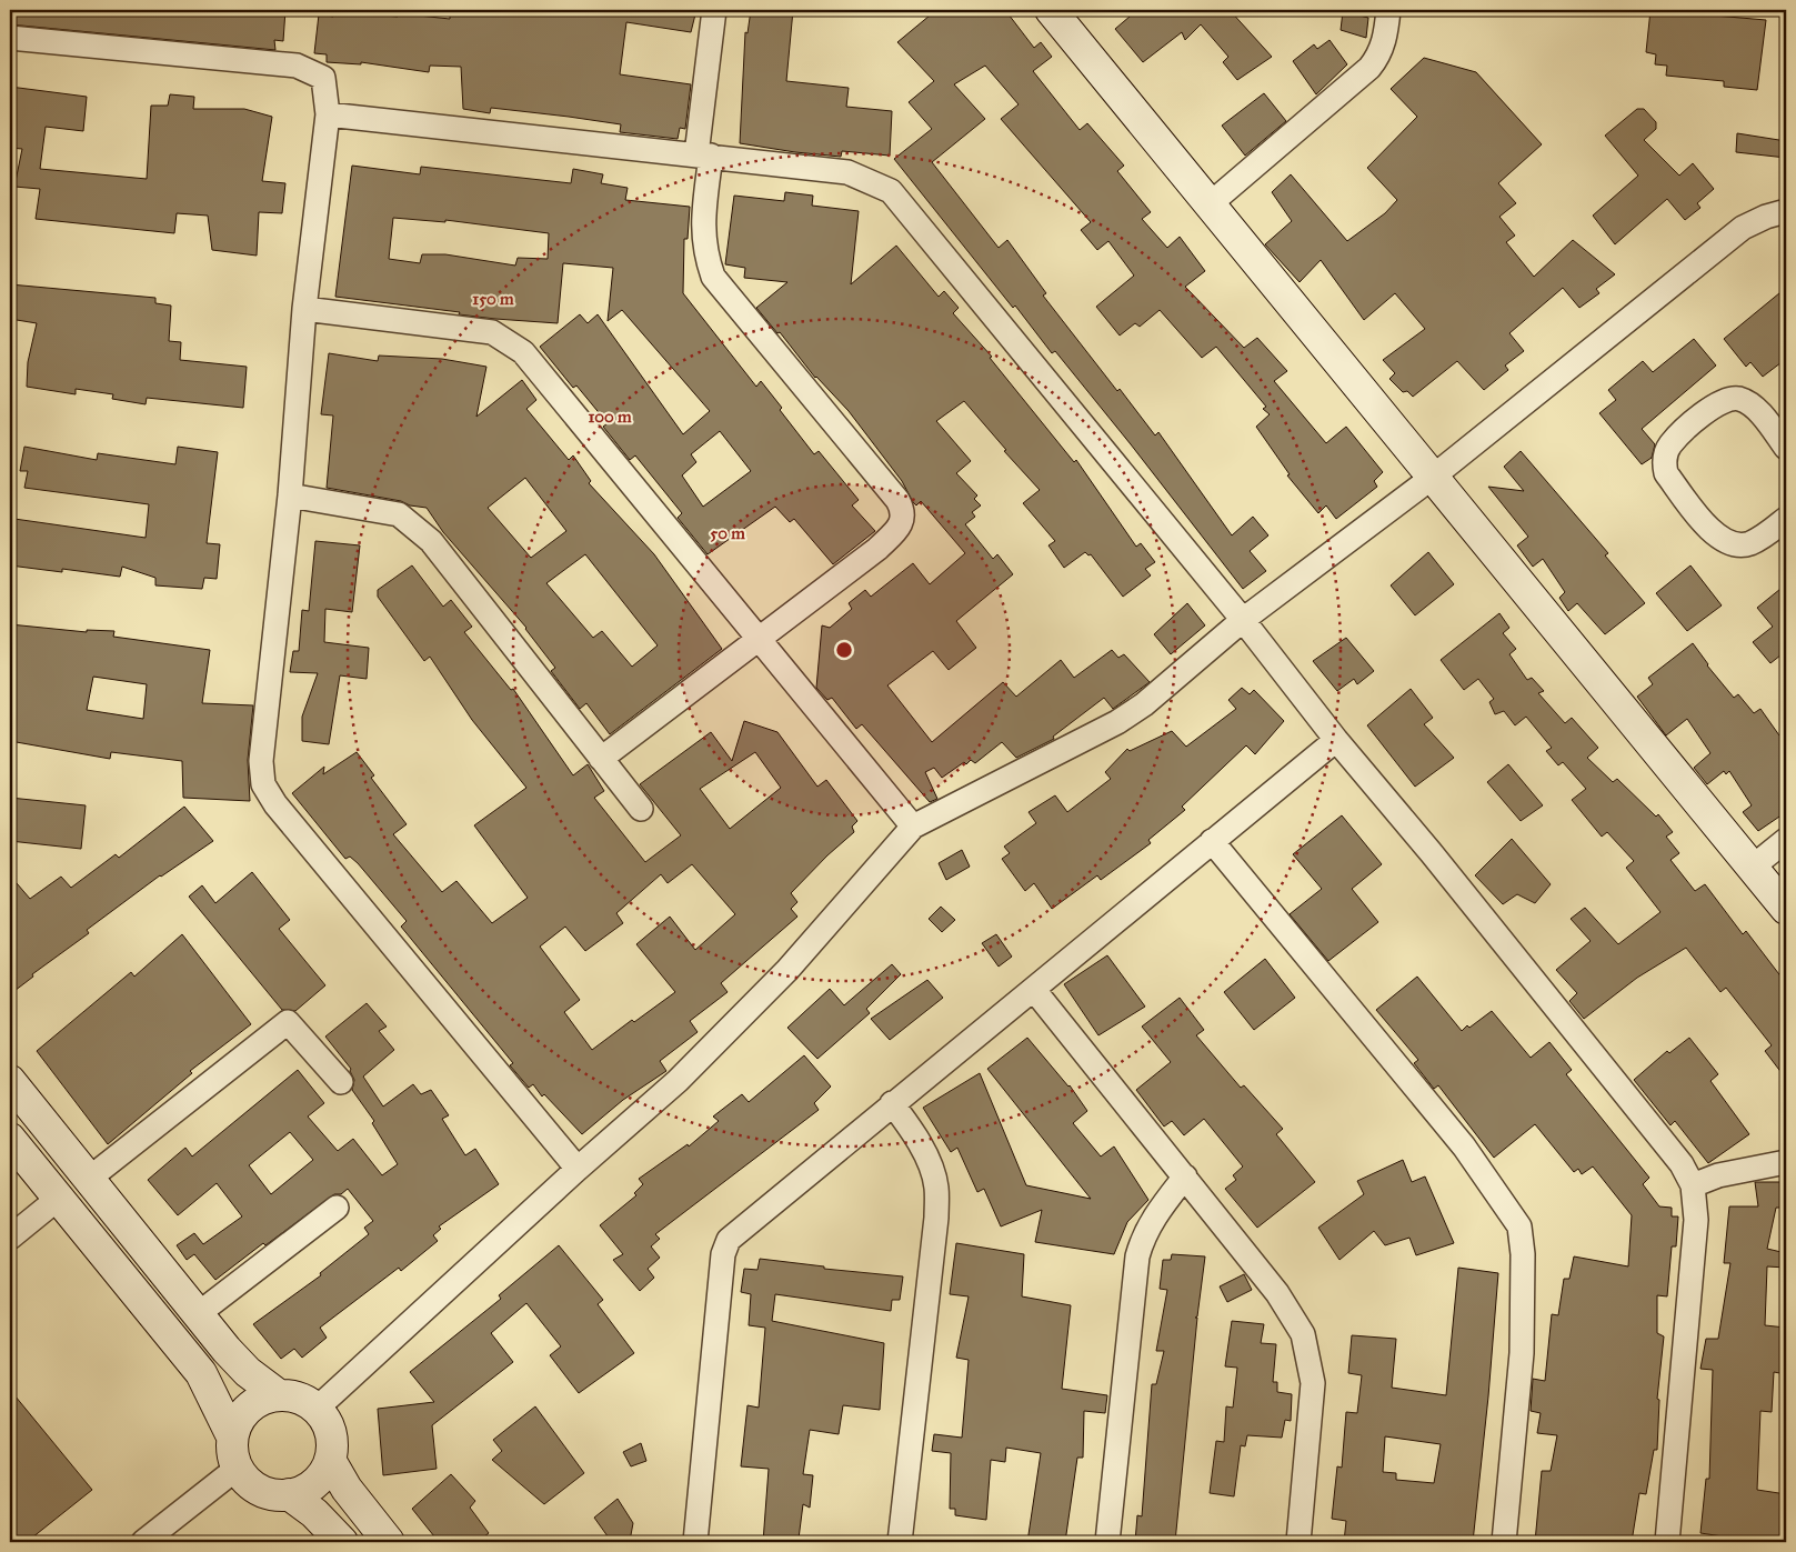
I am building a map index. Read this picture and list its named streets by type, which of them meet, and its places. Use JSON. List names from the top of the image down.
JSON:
{
  "rings": ["150 m", "100 m", "50 m"]
}
